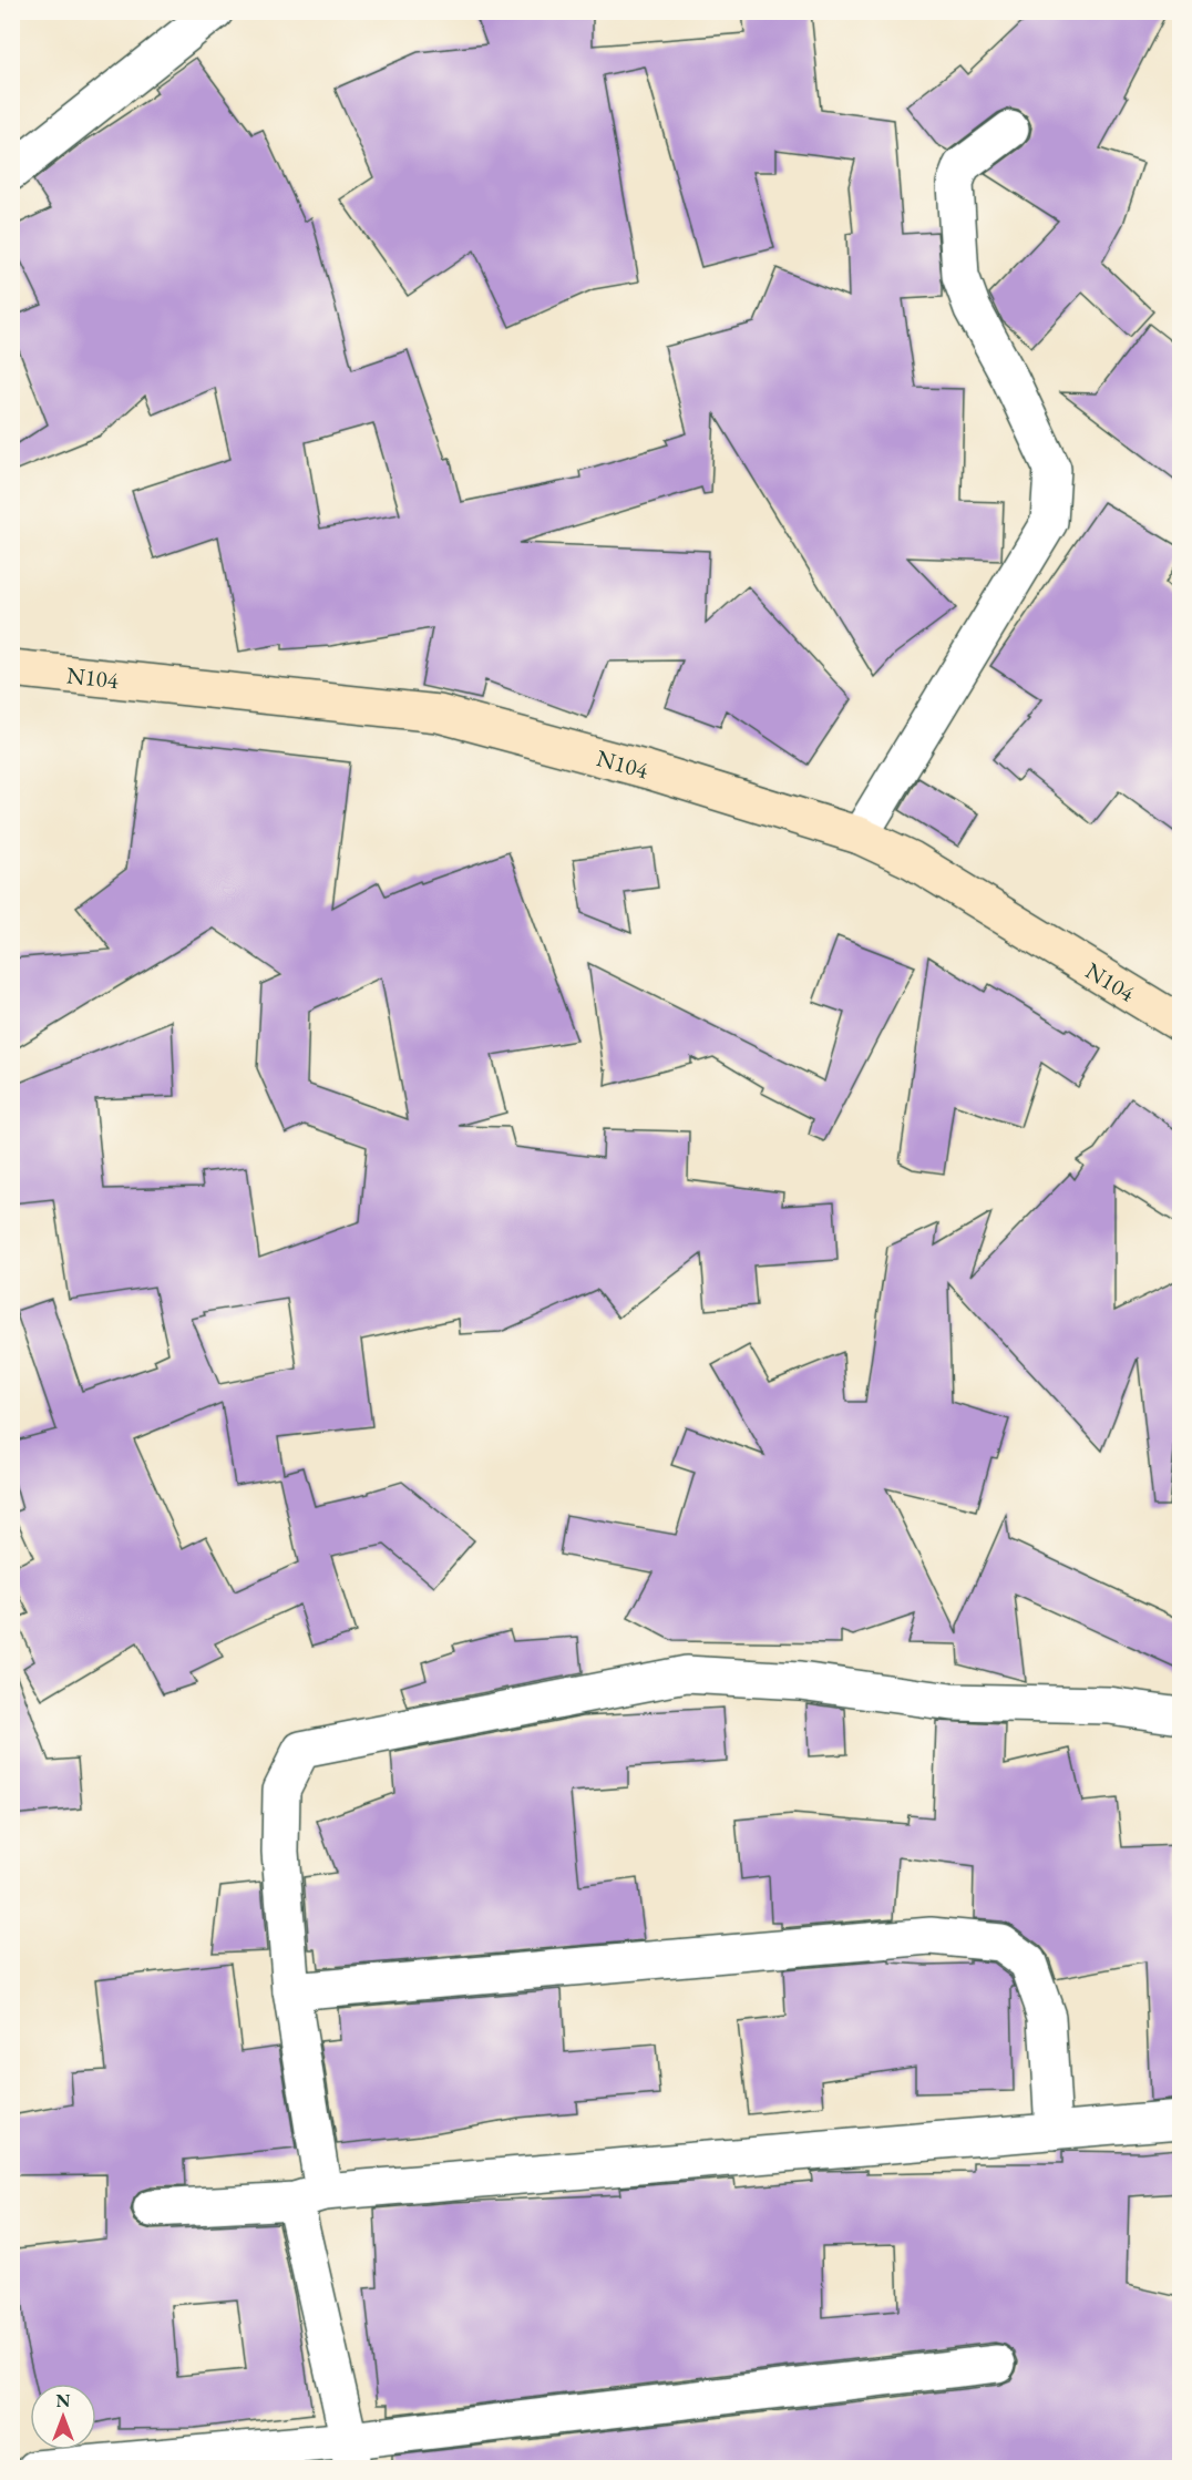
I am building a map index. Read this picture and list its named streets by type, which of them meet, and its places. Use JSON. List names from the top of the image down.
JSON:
{
  "streets": {
    "street": ["N104"]
  },
  "north": "top"
}
